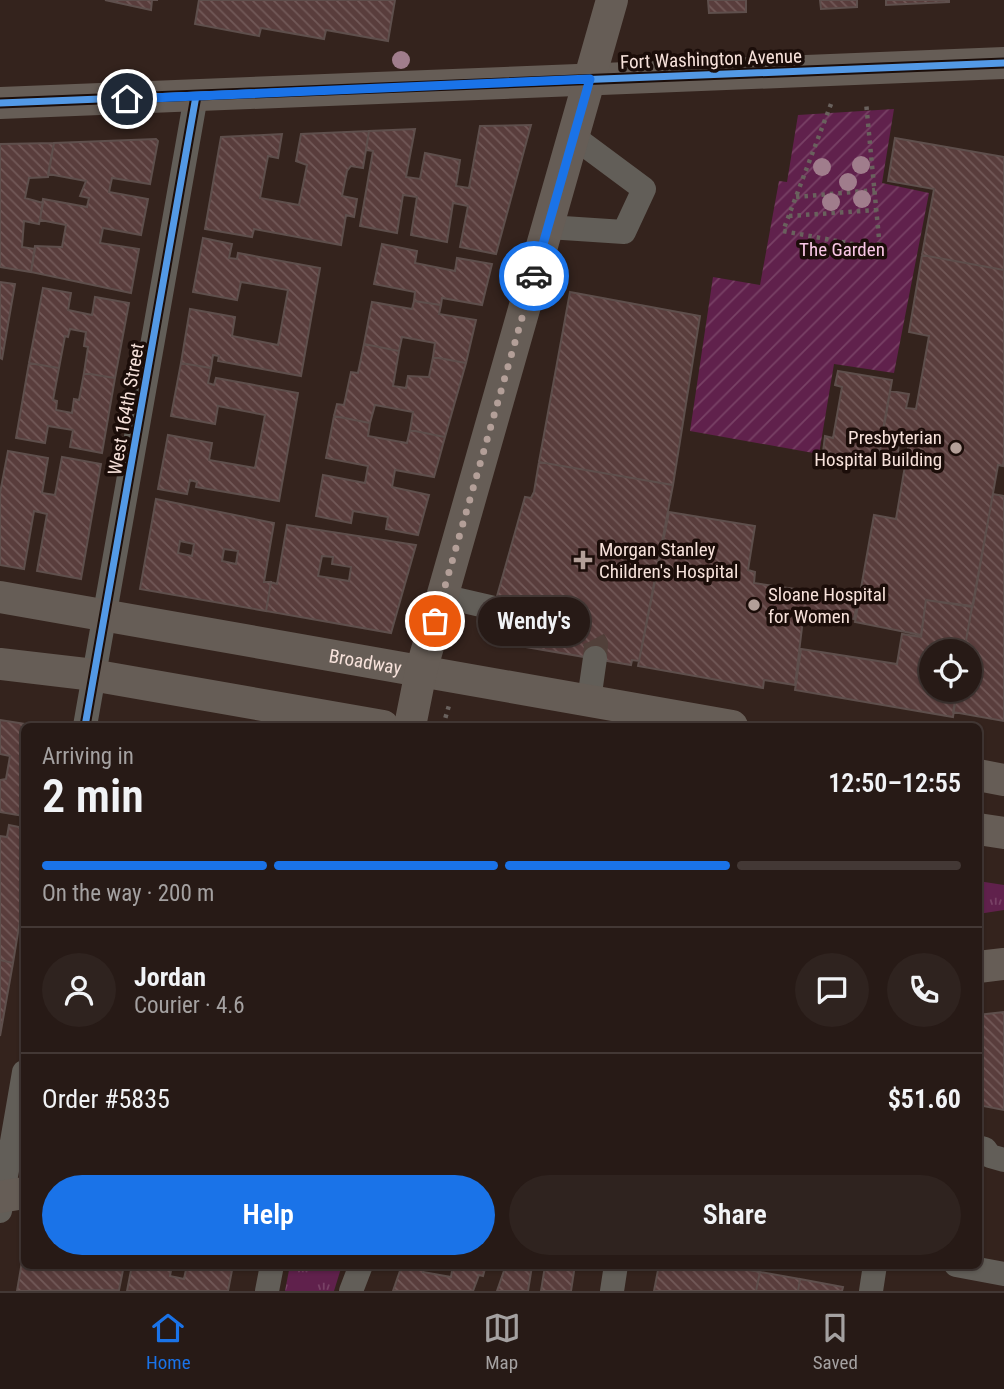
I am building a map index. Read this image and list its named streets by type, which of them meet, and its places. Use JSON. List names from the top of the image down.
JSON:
{
  "streets": {
    "main road": ["Fort Washington Avenue", "Broadway"],
    "street": ["West 164th Street"]
  },
  "crossings": [
    ["Fort Washington Avenue", "West 164th Street"],
    ["West 164th Street", "Broadway"]
  ],
  "parks": ["The Garden"],
  "places": {
    "other": ["Presbyterian Hospital Building", "Sloane Hospital for Women", "Wendy's"],
    "health": ["Morgan Stanley Children's Hospital"]
  },
  "page": {
    "bubble": "Wendy's",
    "heading": ["2 min", "Arriving in", "12:50–12:55"],
    "panel": [
      "Jordan",
      "Courier · 4.6",
      "Order #5835",
      "$51.60"
    ],
    "bar": "On the way · 200 m",
    "buttons": ["Help", "Share"],
    "tabs": ["Home", "Map", "Saved"]
  }
}
